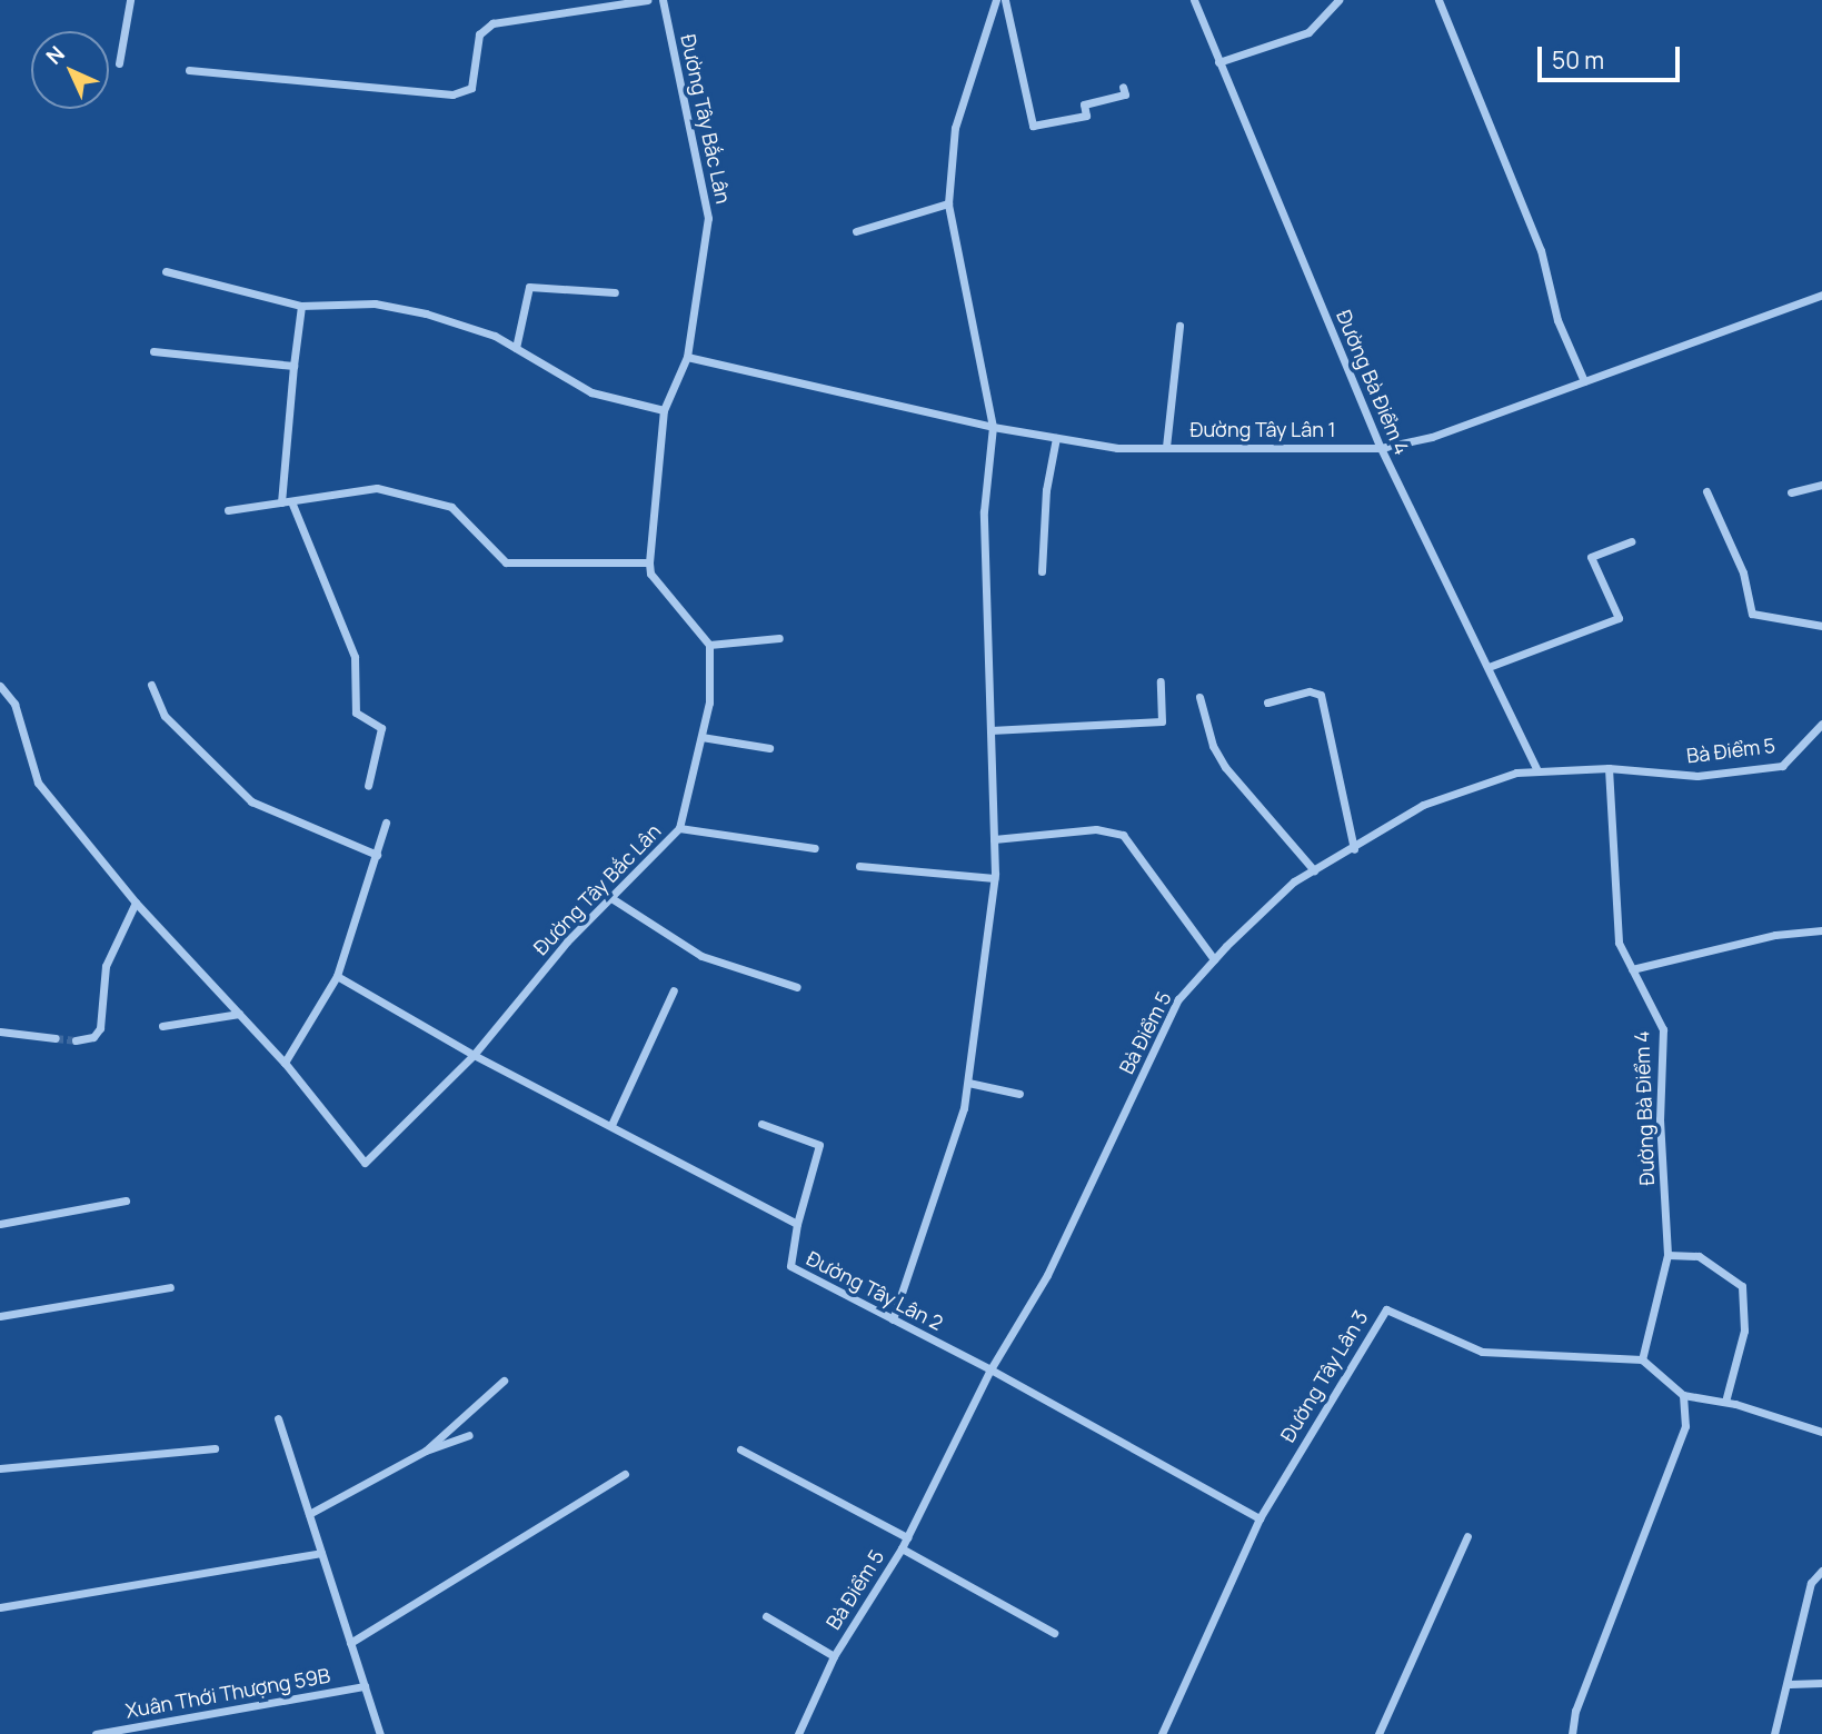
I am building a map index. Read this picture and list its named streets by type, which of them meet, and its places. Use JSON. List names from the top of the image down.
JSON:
{
  "streets": {
    "street": [
      "Đường Tây Bắc Lân",
      "Đường Bà Điểm 4",
      "Đường Tây Lân 1",
      "Bà Điểm 5",
      "Đường Tây Lân 2",
      "Đường Tây Lân 3",
      "Xuân Thới Thượng 59B"
    ]
  },
  "crossings": [
    ["Đường Tây Bắc Lân", "Đường Tây Lân 1"],
    ["Đường Tây Bắc Lân", "Đường Tây Lân 2"],
    ["Đường Bà Điểm 4", "Đường Tây Lân 1"],
    ["Đường Bà Điểm 4", "Bà Điểm 5"],
    ["Đường Bà Điểm 4", "Đường Tây Lân 3"],
    ["Bà Điểm 5", "Đường Tây Lân 2"],
    ["Đường Tây Lân 2", "Đường Tây Lân 3"]
  ],
  "scale_bar": "50 m",
  "north": "top left"
}
